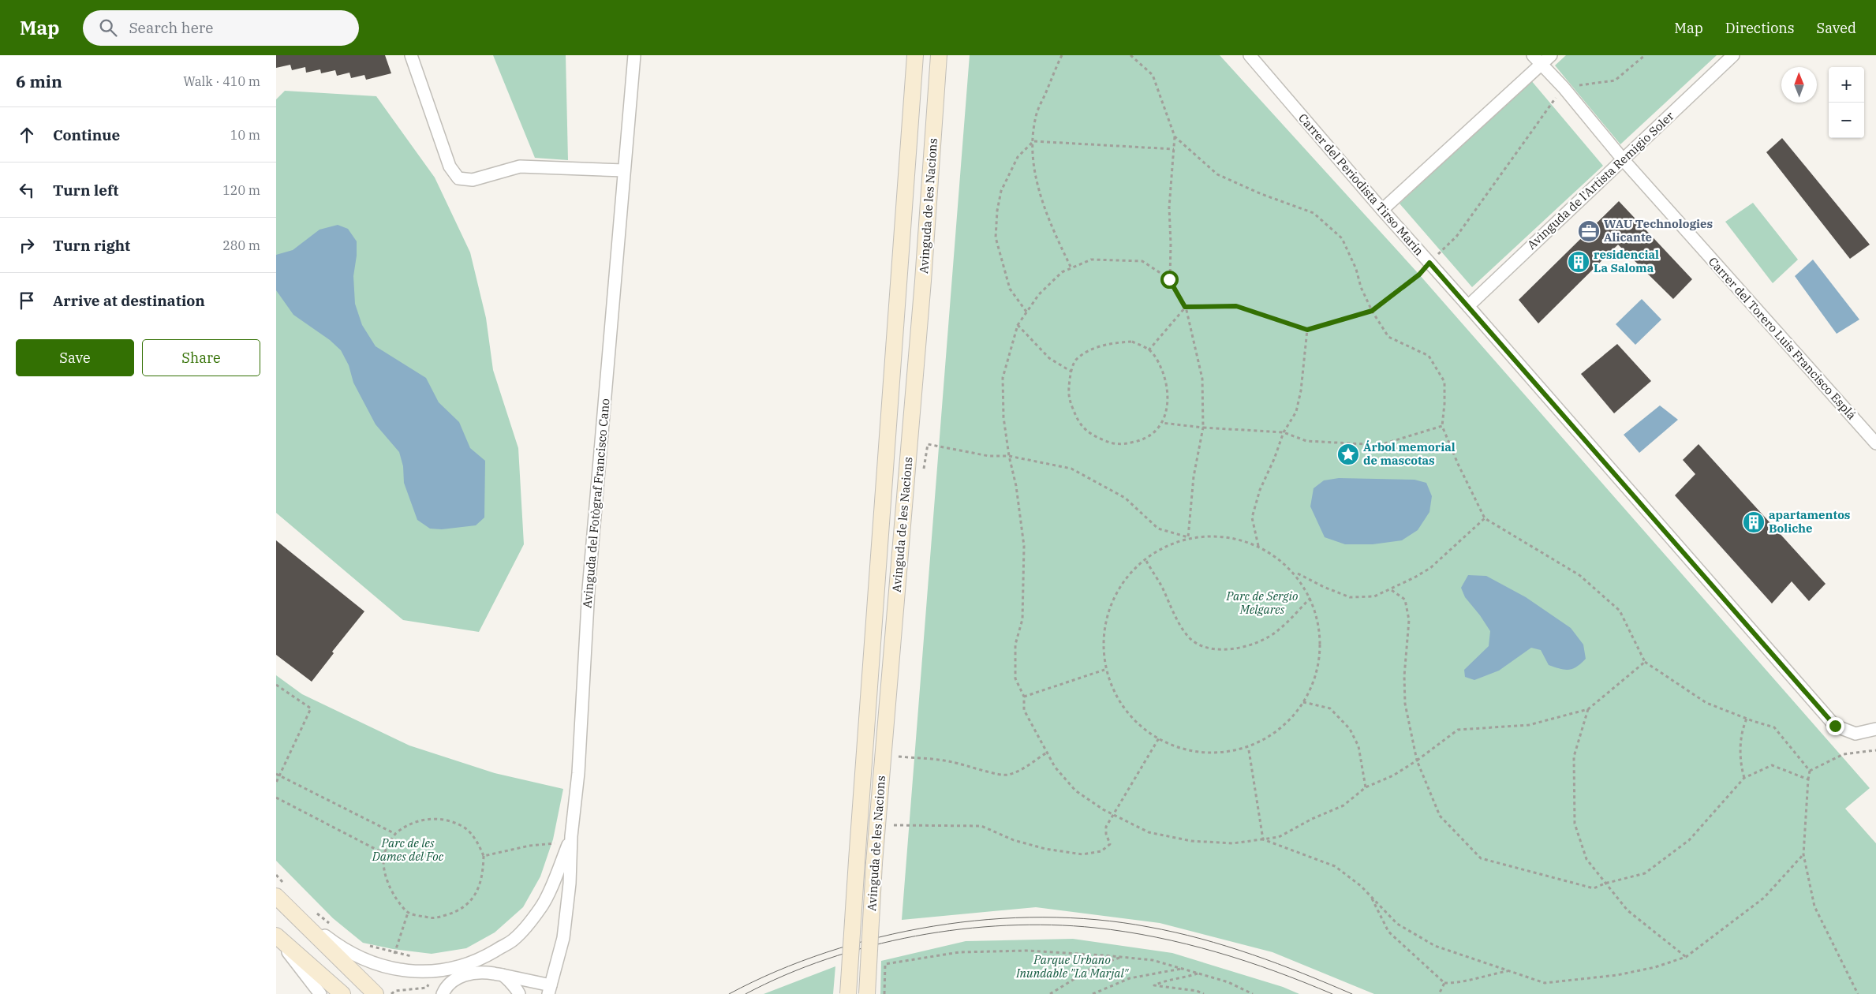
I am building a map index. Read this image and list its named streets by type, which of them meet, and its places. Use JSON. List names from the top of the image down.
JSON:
{
  "streets": {
    "street": [
      "Avinguda de l'Artista Remigio Soler",
      "Carrer del Periodista Tirso Marín",
      "Avinguda de les Nacions",
      "Carrer del Torero Luis Francisco Esplá",
      "Avinguda del Fotògraf Francisco Cano"
    ]
  },
  "crossings": [
    ["Avinguda de l'Artista Remigio Soler", "Carrer del Periodista Tirso Marín"],
    ["Avinguda de l'Artista Remigio Soler", "Carrer del Torero Luis Francisco Esplá"]
  ],
  "parks": ["Parc de Sergio Melgares", "Parc de les Dames del Foc", "Parque Urbano Inundable \"La Marjal\""],
  "places": {
    "office": ["WAU Technologies Alicante"],
    "building": ["residencial La Saloma", "apartamentos Boliche"],
    "place": ["Árbol memorial de mascotas"]
  },
  "north": "top",
  "page": {
    "header": "Map",
    "search": "Search here",
    "nav": ["Map", "Directions", "Saved"],
    "heading": ["6 min", "Walk · 410 m"],
    "map_buttons": ["+", "−"],
    "list": [
      ["Continue", "10 m"],
      ["Turn left", "120 m"],
      ["Turn right", "280 m"],
      "Arrive at destination"
    ],
    "buttons": ["Save", "Share"]
  }
}
